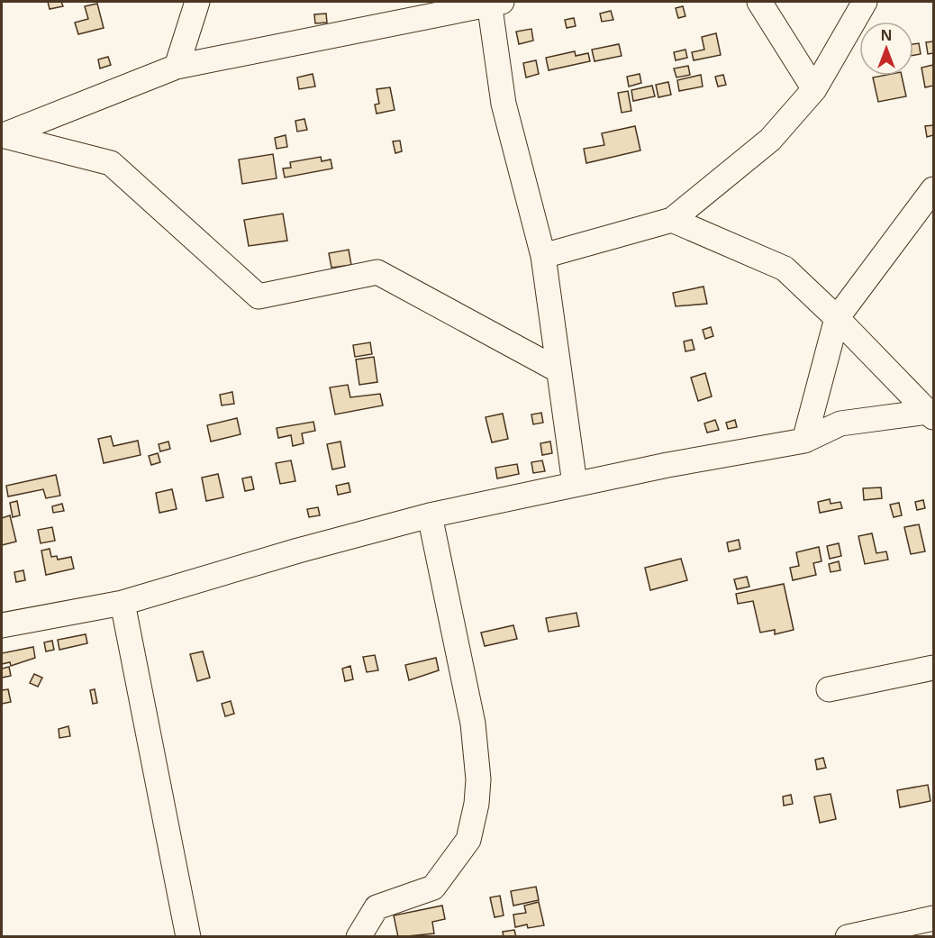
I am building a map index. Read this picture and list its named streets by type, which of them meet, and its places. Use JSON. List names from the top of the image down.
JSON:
{
  "north": "top"
}
